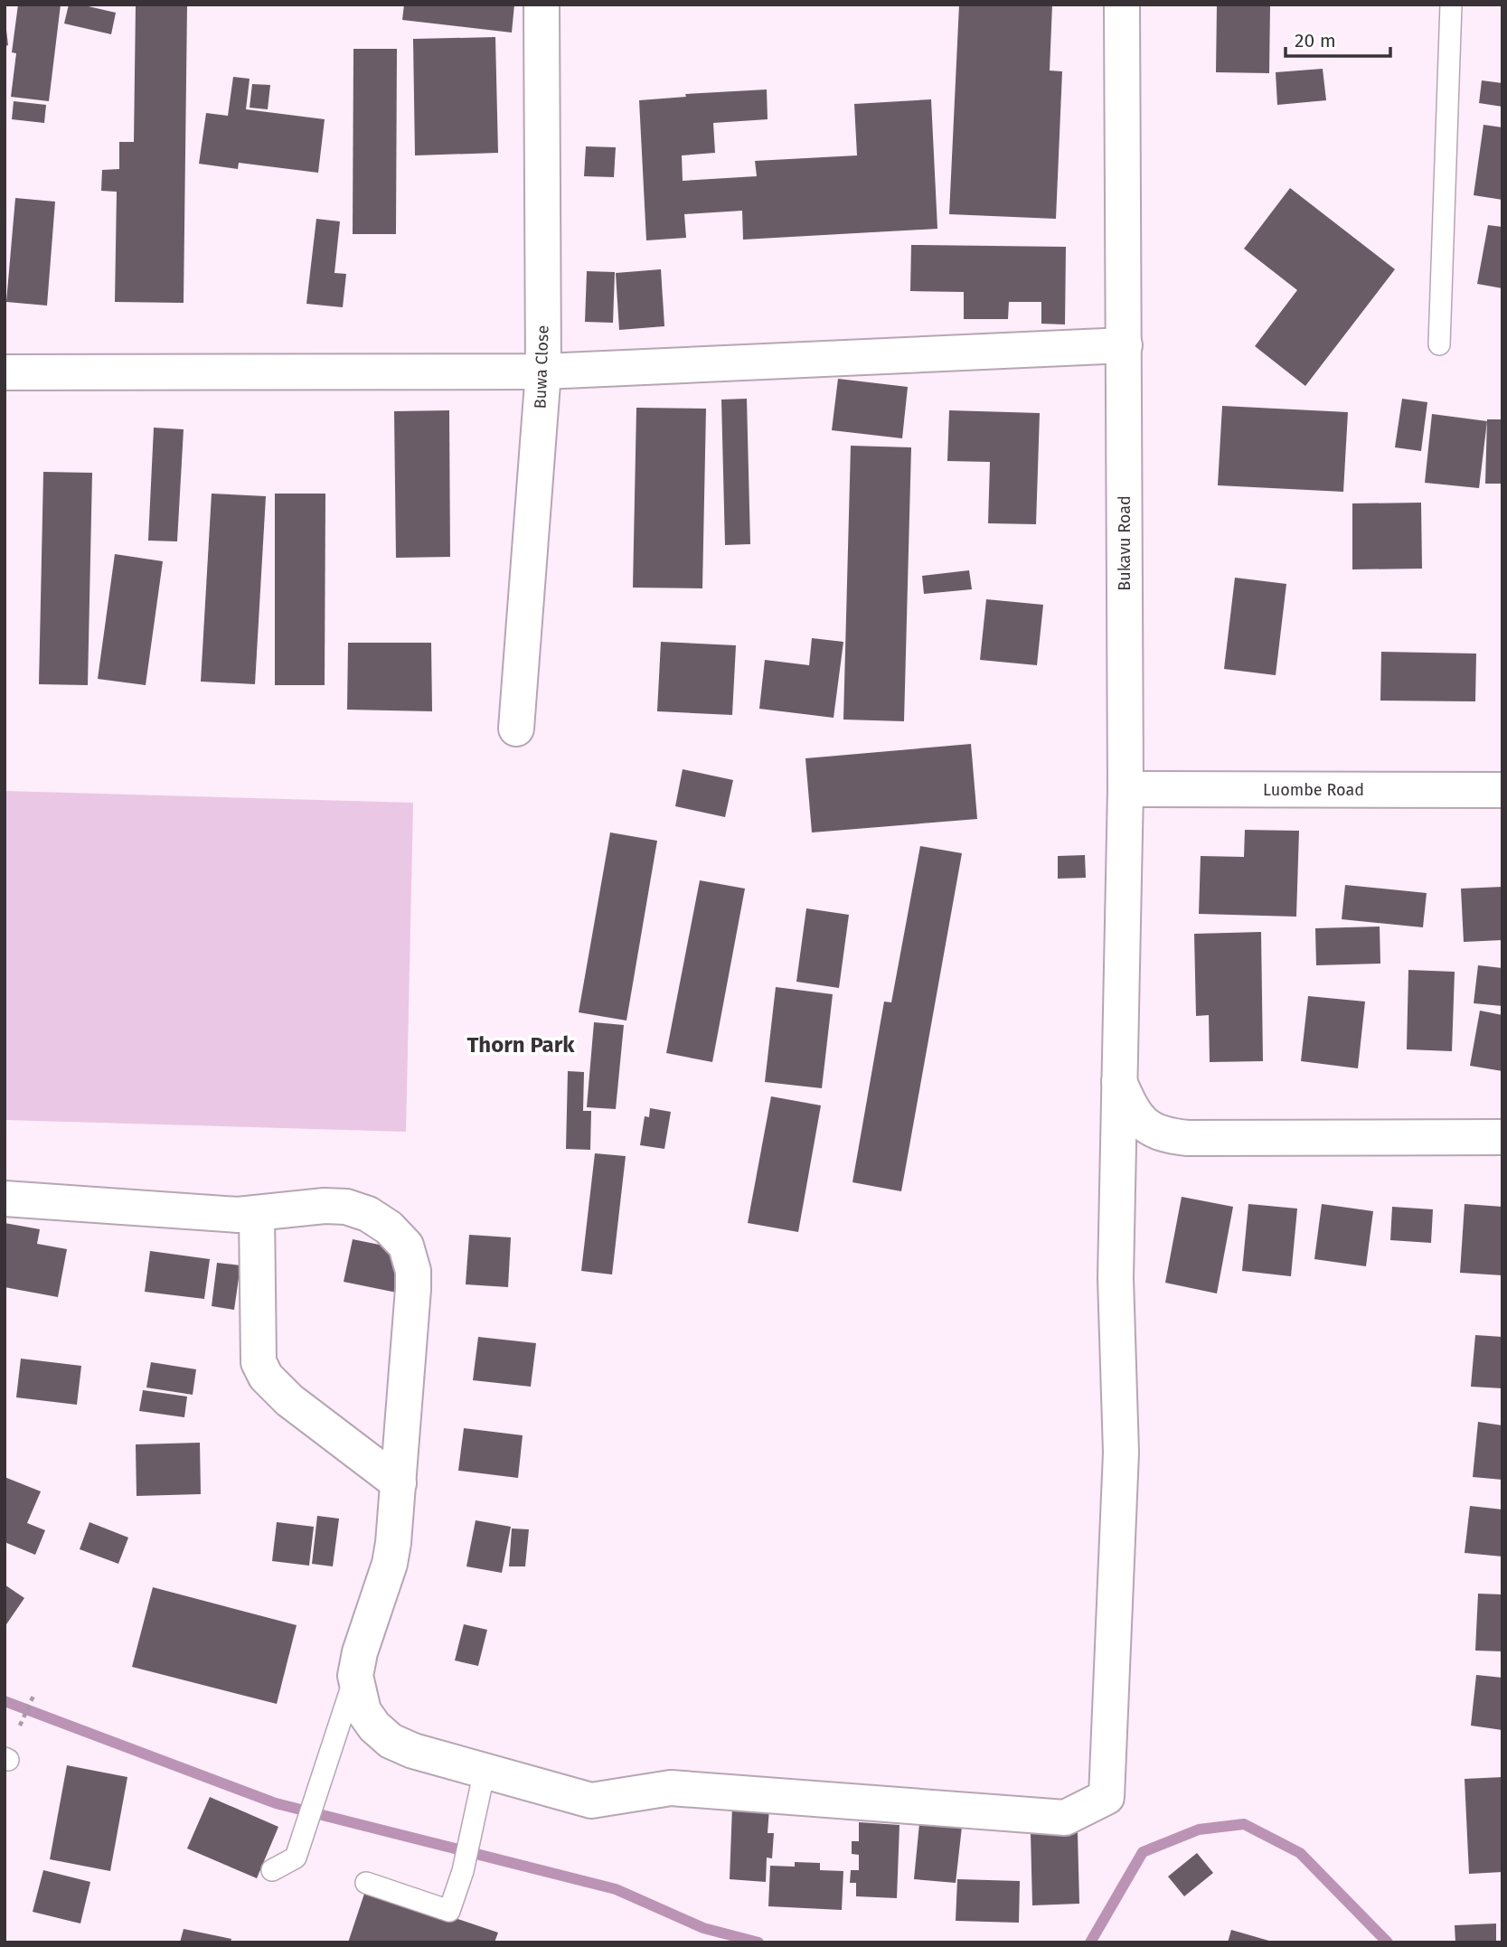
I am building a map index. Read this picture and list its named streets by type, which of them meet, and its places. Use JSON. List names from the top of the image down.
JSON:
{
  "streets": {
    "street": ["Buwa Close", "Bukavu Road", "Luombe Road"]
  },
  "crossings": [
    ["Bukavu Road", "Luombe Road"]
  ],
  "districts": ["Thorn Park"],
  "scale_bar": "20 m"
}
